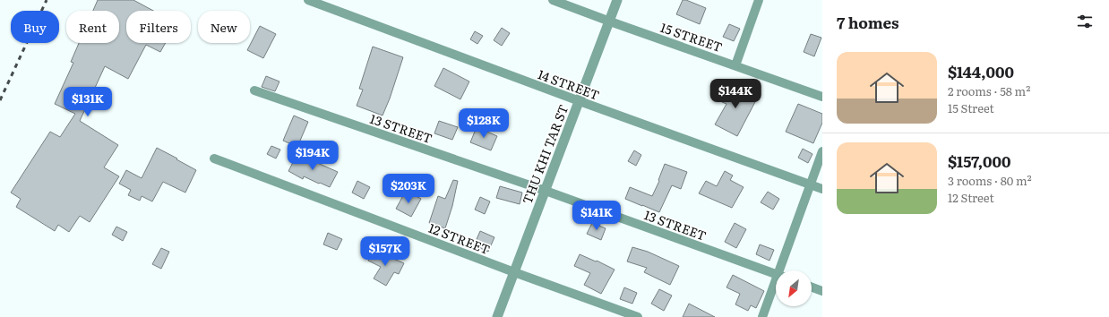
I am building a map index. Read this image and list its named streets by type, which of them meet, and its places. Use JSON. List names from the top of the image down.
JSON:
{
  "streets": {
    "street": [
      "15 STREET",
      "14 STREET",
      "13 STREET",
      "THU KHI TAR ST",
      "12 STREET"
    ]
  },
  "crossings": [
    ["15 STREET", "THU KHI TAR ST"],
    ["14 STREET", "THU KHI TAR ST"],
    ["13 STREET", "THU KHI TAR ST"],
    ["THU KHI TAR ST", "12 STREET"]
  ],
  "north": "bottom left",
  "page": {
    "heading": "7 homes",
    "chip": [
      "Buy",
      "Rent",
      "Filters",
      "New"
    ],
    "list": [
      {
        "name": "$144,000",
        "note": "2 rooms · 58 m² · 15 Street"
      },
      {
        "name": "$157,000",
        "note": "3 rooms · 80 m² · 12 Street"
      }
    ],
    "price": [
      "$144K",
      "$131K",
      "$128K",
      "$194K",
      "$203K",
      "$141K",
      "$157K"
    ]
  }
}
